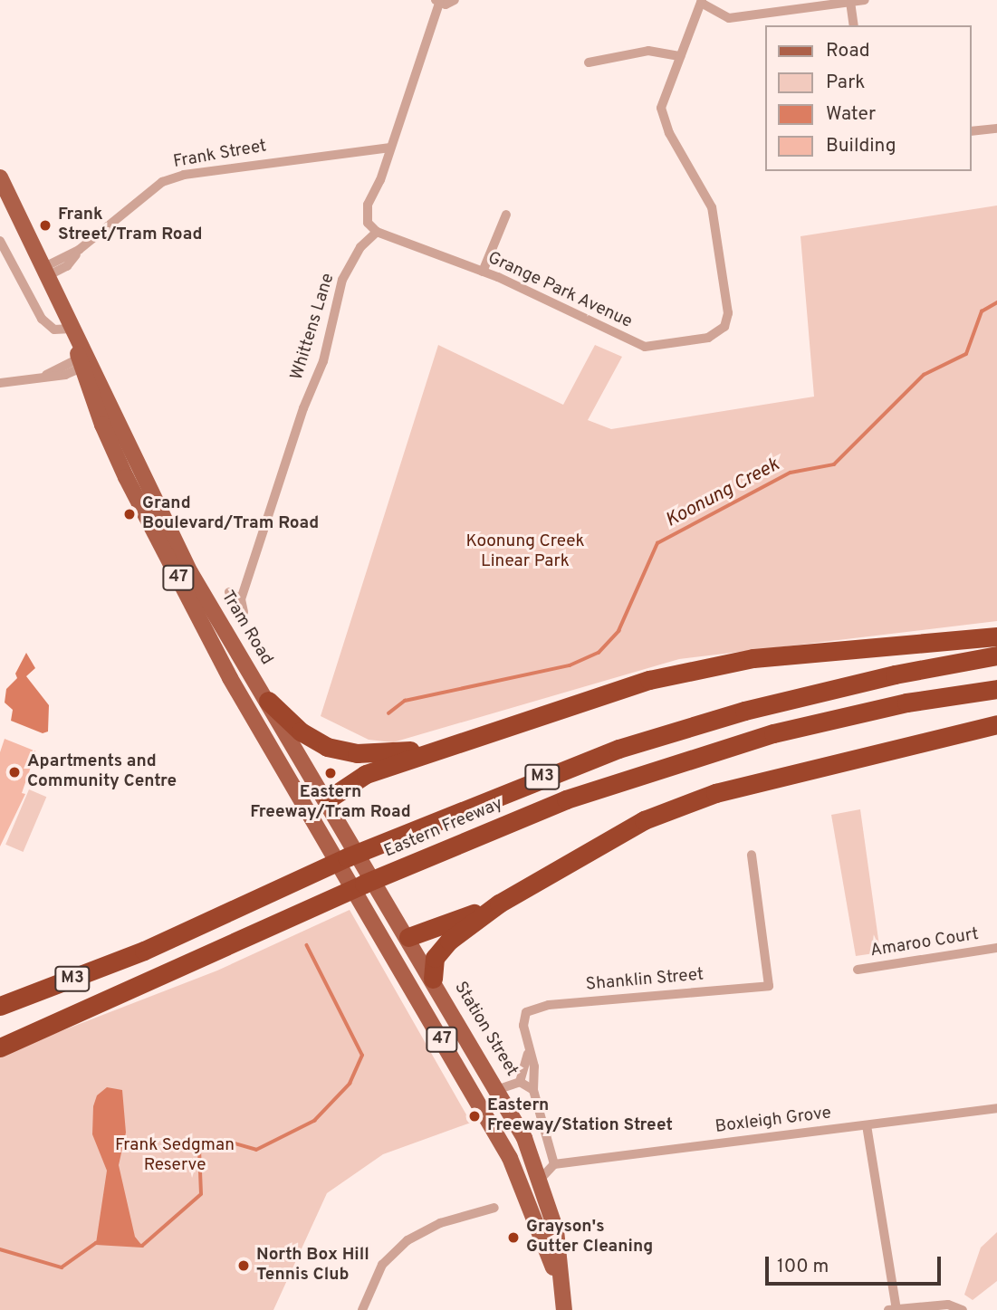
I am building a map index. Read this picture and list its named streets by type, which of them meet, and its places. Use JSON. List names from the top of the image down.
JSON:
{
  "streets": {
    "highway": ["M3", "Eastern Freeway"],
    "main road": ["47", "Tram Road", "Station Street"],
    "street": [
      "Frank Street",
      "Grange Park Avenue",
      "Whittens Lane",
      "Amaroo Court",
      "Shanklin Street",
      "Boxleigh Grove"
    ]
  },
  "crossings": [
    ["Frank Street", "Tram Road"],
    ["Grange Park Avenue", "Whittens Lane"],
    ["Tram Road", "Station Street"],
    ["Shanklin Street", "Station Street"],
    ["Station Street", "Boxleigh Grove"]
  ],
  "water": ["Koonung Creek"],
  "parks": ["Koonung Creek Linear Park", "Frank Sedgman Reserve"],
  "places": [
    "Frank Street/Tram Road",
    "Grand Boulevard/Tram Road",
    "Apartments and Community Centre",
    "Eastern Freeway/Tram Road",
    "Eastern Freeway/Station Street",
    "Grayson's Gutter Cleaning",
    "North Box Hill Tennis Club"
  ],
  "legend": [
    "Road",
    "Park",
    "Water",
    "Building"
  ],
  "scale_bar": "100 m"
}
